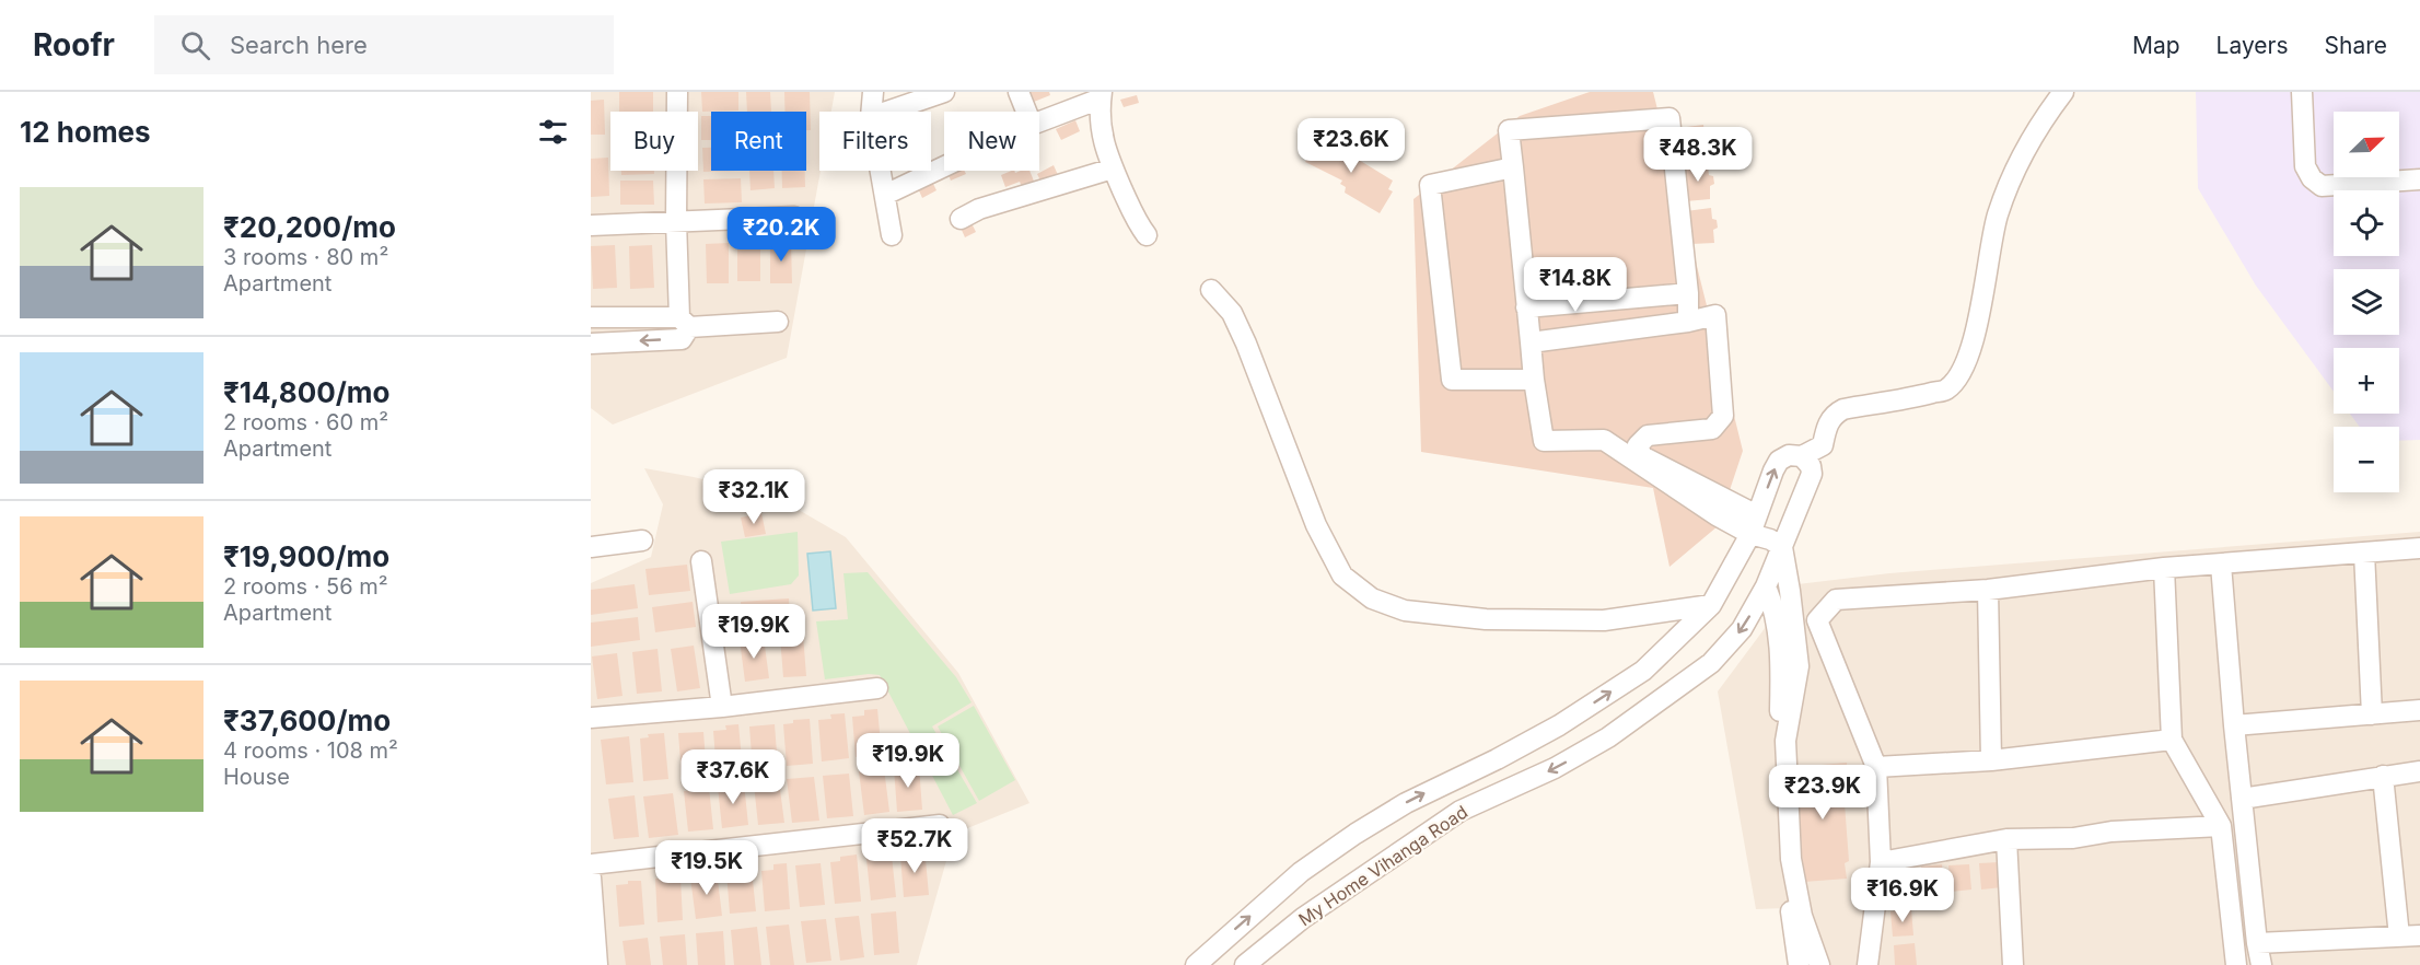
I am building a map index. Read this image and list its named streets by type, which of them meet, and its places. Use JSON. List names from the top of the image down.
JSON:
{
  "streets": {
    "street": ["My Home Vihanga Road"]
  },
  "north": "top right",
  "page": {
    "header": "Roofr",
    "search": "Search here",
    "nav": ["Map", "Layers", "Share"],
    "heading": "12 homes",
    "map_buttons": ["+", "−"],
    "chip": [
      "Buy",
      "Rent",
      "Filters",
      "New"
    ],
    "price": [
      "₹23.6K",
      "₹48.3K",
      "₹20.2K",
      "₹14.8K",
      "₹32.1K",
      "₹19.9K",
      "₹19.9K",
      "₹37.6K",
      "₹23.9K",
      "₹52.7K",
      "₹19.5K",
      "₹16.9K"
    ],
    "list": [
      {
        "name": "₹20,200/mo",
        "note": "3 rooms · 80 m² · Apartment"
      },
      {
        "name": "₹14,800/mo",
        "note": "2 rooms · 60 m² · Apartment"
      },
      {
        "name": "₹19,900/mo",
        "note": "2 rooms · 56 m² · Apartment"
      },
      {
        "name": "₹37,600/mo",
        "note": "4 rooms · 108 m² · House"
      }
    ]
  }
}
